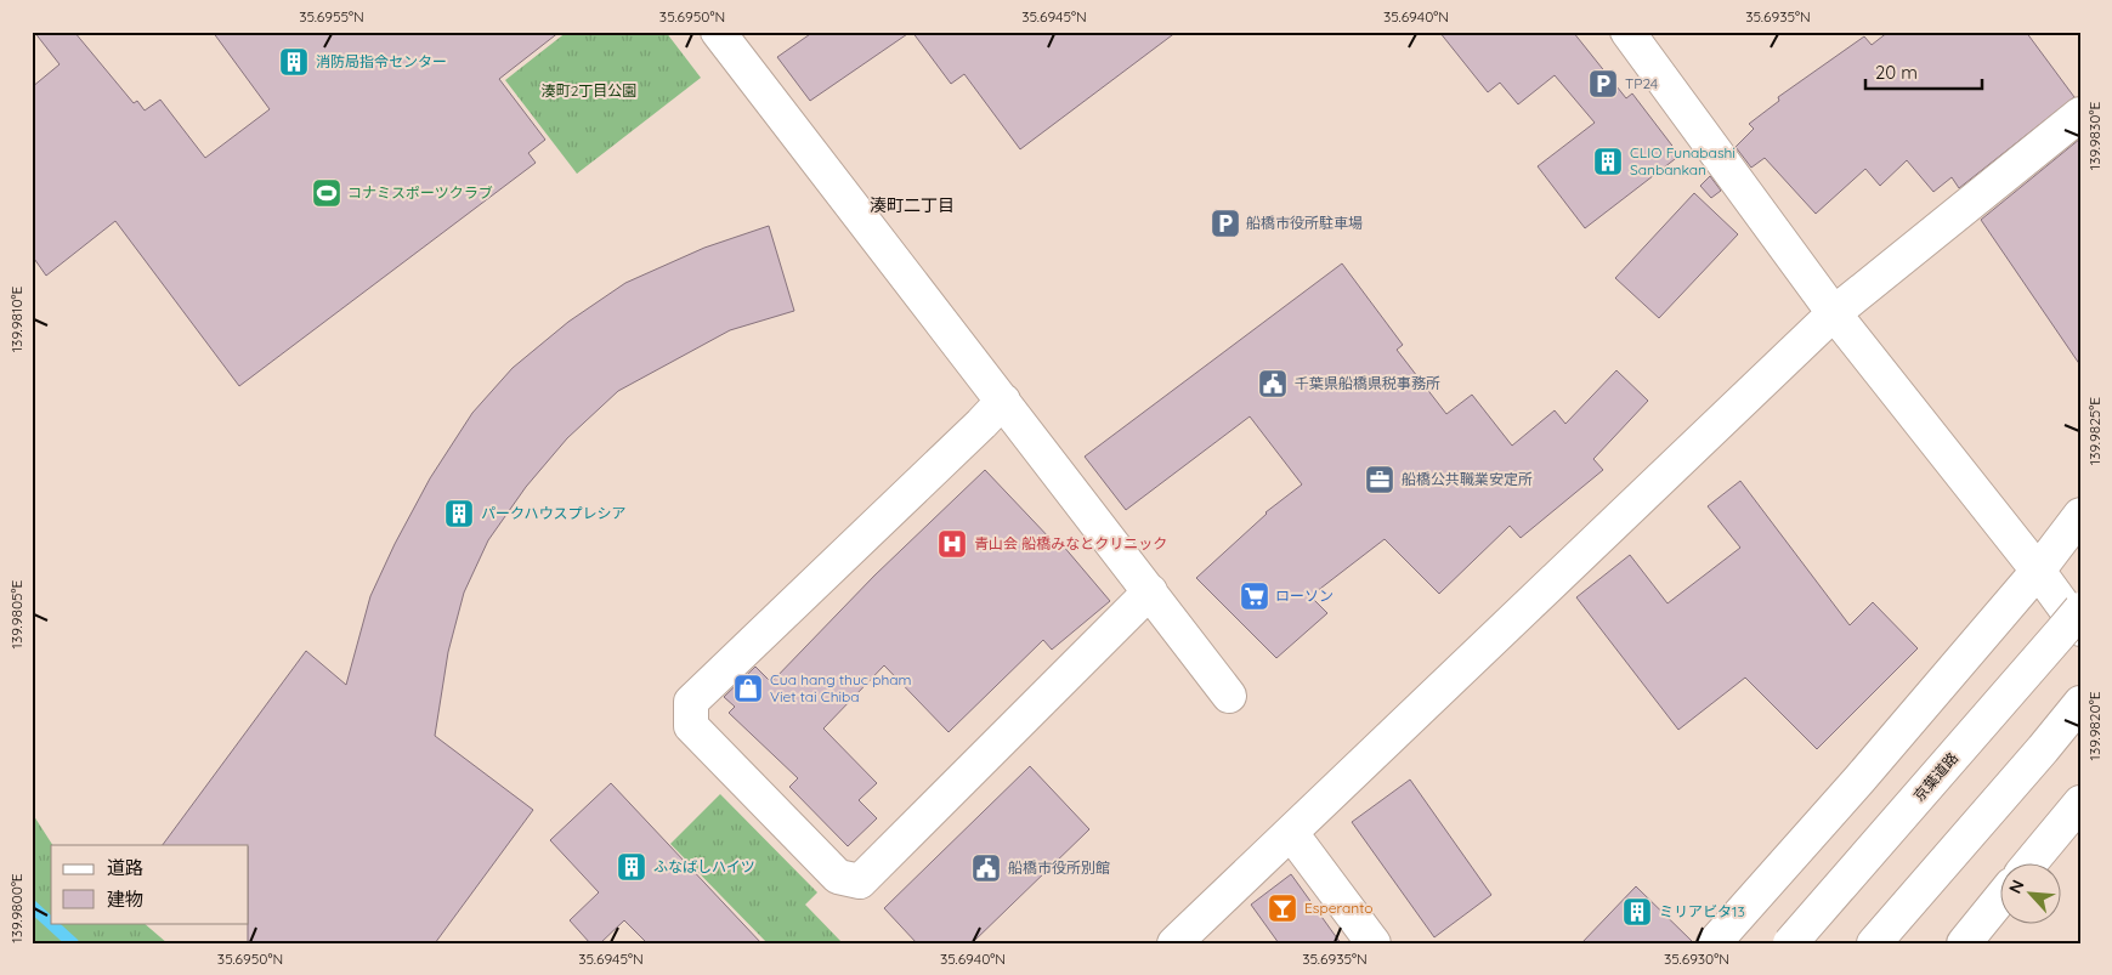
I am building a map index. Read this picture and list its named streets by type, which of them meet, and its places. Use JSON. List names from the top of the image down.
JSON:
{
  "streets": {
    "main road": ["京葉道路"]
  },
  "districts": ["湊町二丁目"],
  "parks": ["湊町2丁目公園"],
  "places": {
    "building": [
      "消防局指令センター",
      "CLIO Funabashi Sanbankan",
      "パークハウスプレシア",
      "ふなばしハイツ",
      "ミリアビタ13"
    ],
    "parking": ["TP24", "船橋市役所駐車場"],
    "sports": ["コナミスポーツクラブ"],
    "public building": ["千葉県船橋県税事務所", "船橋市役所別館"],
    "office": ["船橋公共職業安定所"],
    "hospital": ["青山会 船橋みなとクリニック"],
    "supermarket": ["ローソン"],
    "shop": ["Cua hang thuc pham Viet tai Chiba"],
    "bar": ["Esperanto"]
  },
  "legend": ["道路", "建物"],
  "scale_bar": "20 m",
  "north": "top left",
  "coordinates": [
    "35.6955°N",
    "35.6950°N",
    "35.6945°N",
    "35.6940°N",
    "35.6935°N",
    "139.9830°E",
    "139.9810°E",
    "139.9825°E",
    "139.9805°E",
    "139.9820°E",
    "139.9800°E",
    "35.6930°N"
  ]
}
